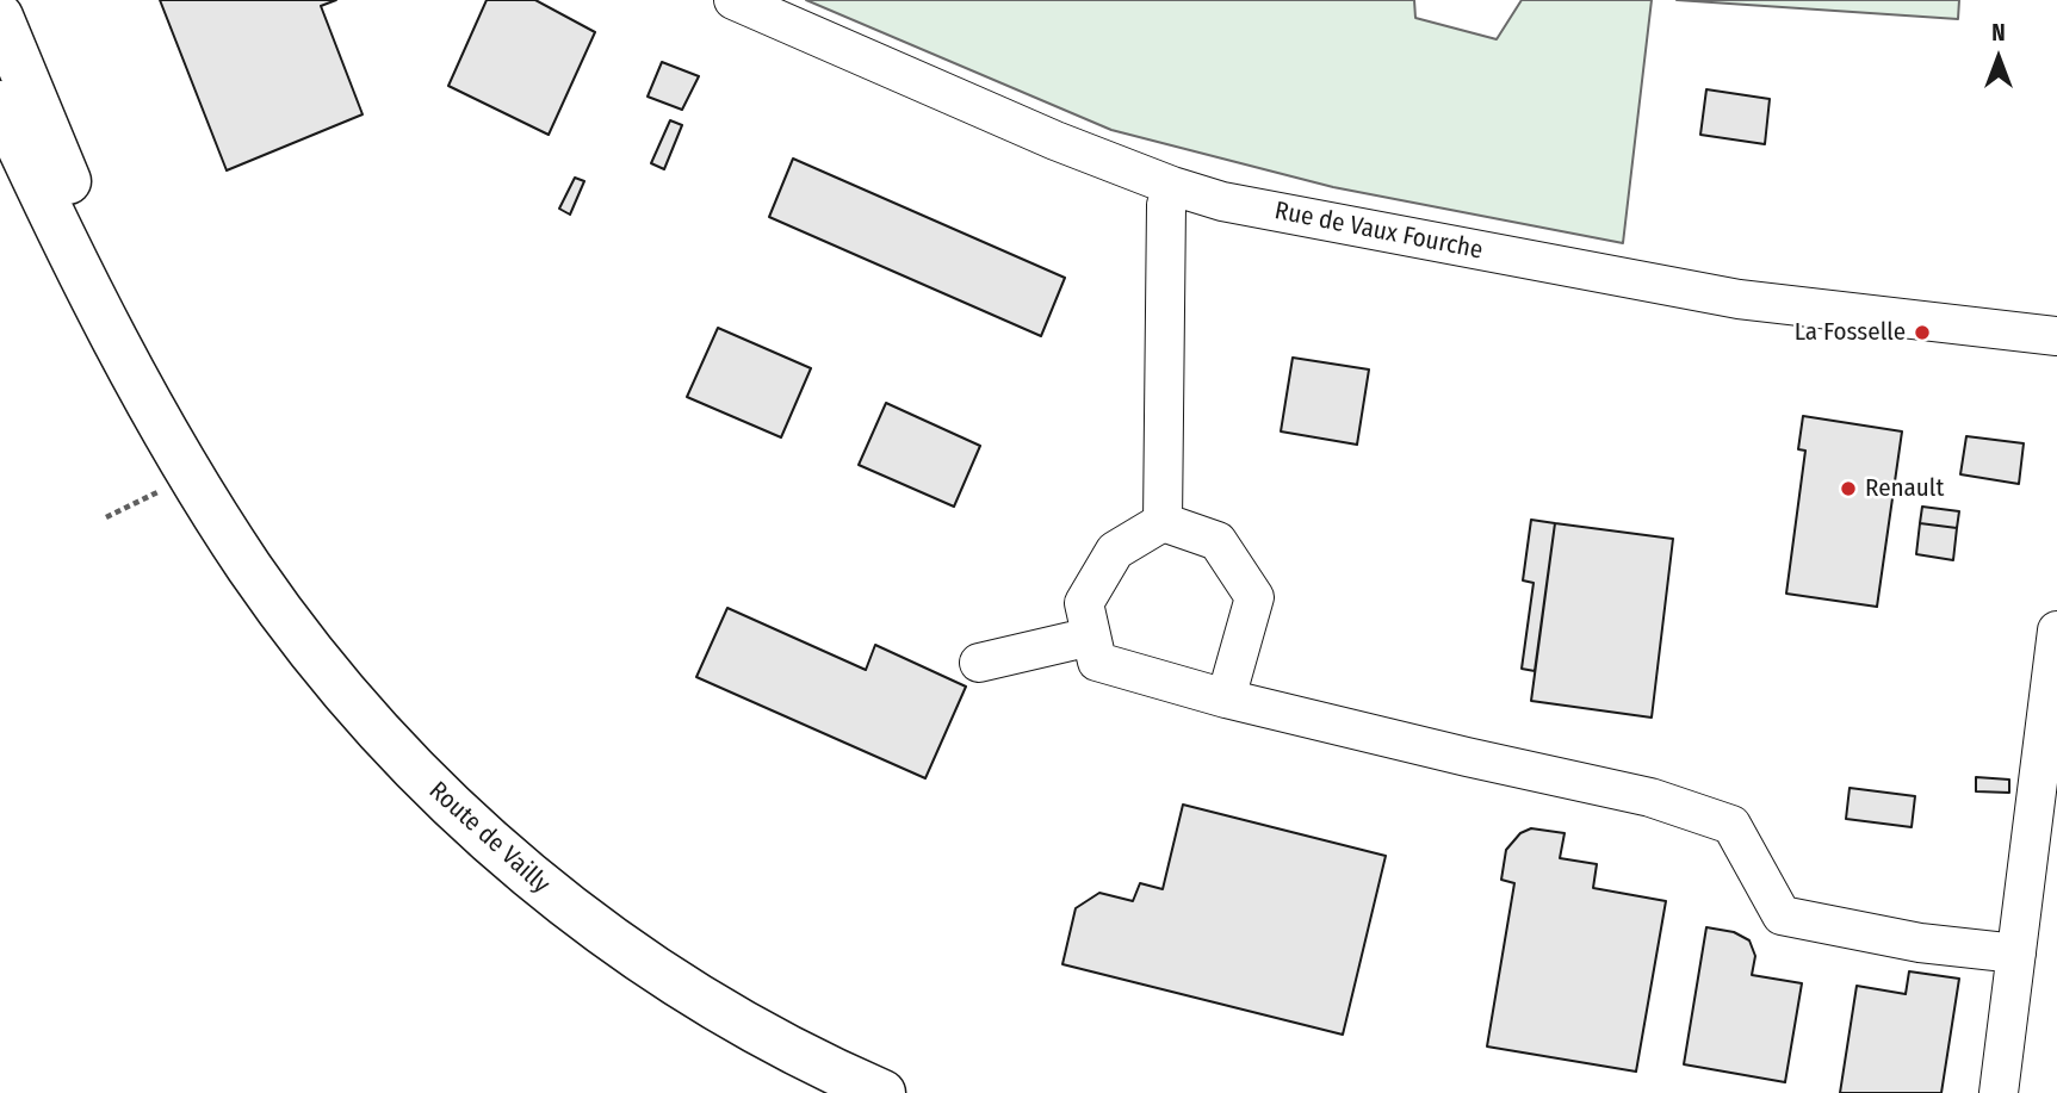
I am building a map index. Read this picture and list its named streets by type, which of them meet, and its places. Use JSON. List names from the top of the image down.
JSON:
{
  "streets": {
    "main road": ["Route de Vailly"],
    "street": ["Rue de Vaux Fourche"]
  },
  "places": ["La Fosselle", "Renault"],
  "north": "top"
}
